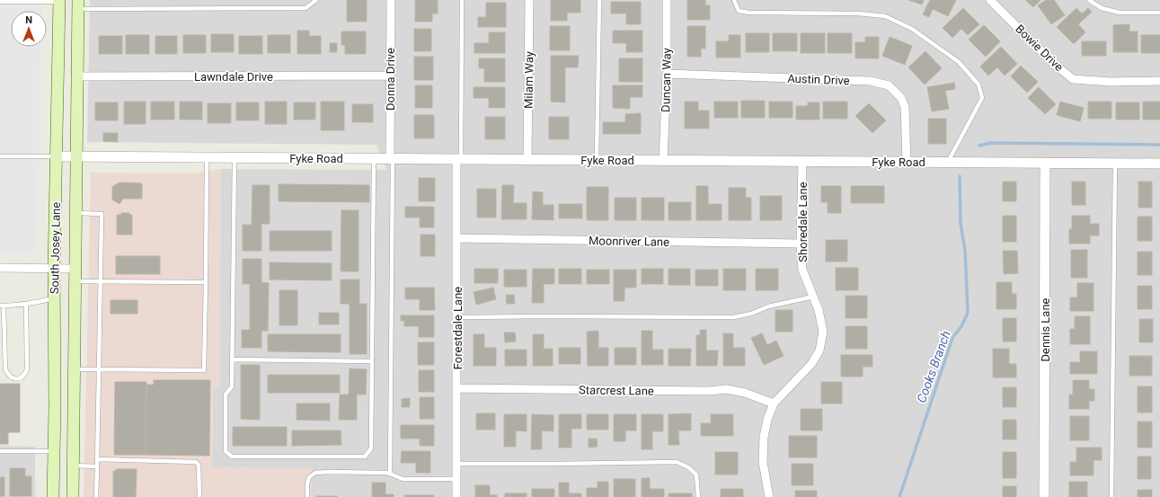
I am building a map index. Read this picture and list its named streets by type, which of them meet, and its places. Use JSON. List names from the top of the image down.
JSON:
{
  "streets": {
    "main road": ["South Josey Lane"],
    "street": [
      "Bowie Drive",
      "Lawndale Drive",
      "Donna Drive",
      "Austin Drive",
      "Milam Way",
      "Duncan Way",
      "Fyke Road",
      "Shoredale Lane",
      "Moonriver Lane",
      "Forestdale Lane",
      "Dennis Lane",
      "Starcrest Lane"
    ]
  },
  "crossings": [
    ["Lawndale Drive", "Donna Drive"],
    ["Lawndale Drive", "South Josey Lane"],
    ["Donna Drive", "Fyke Road"],
    ["Austin Drive", "Duncan Way"],
    ["Austin Drive", "Fyke Road"],
    ["Milam Way", "Fyke Road"],
    ["Duncan Way", "Fyke Road"],
    ["Fyke Road", "Shoredale Lane"],
    ["Fyke Road", "South Josey Lane"],
    ["Fyke Road", "Forestdale Lane"],
    ["Fyke Road", "Dennis Lane"],
    ["Shoredale Lane", "Moonriver Lane"],
    ["Shoredale Lane", "Starcrest Lane"],
    ["Moonriver Lane", "Forestdale Lane"],
    ["Forestdale Lane", "Starcrest Lane"]
  ],
  "water": ["Cooks Branch"],
  "north": "top"
}
